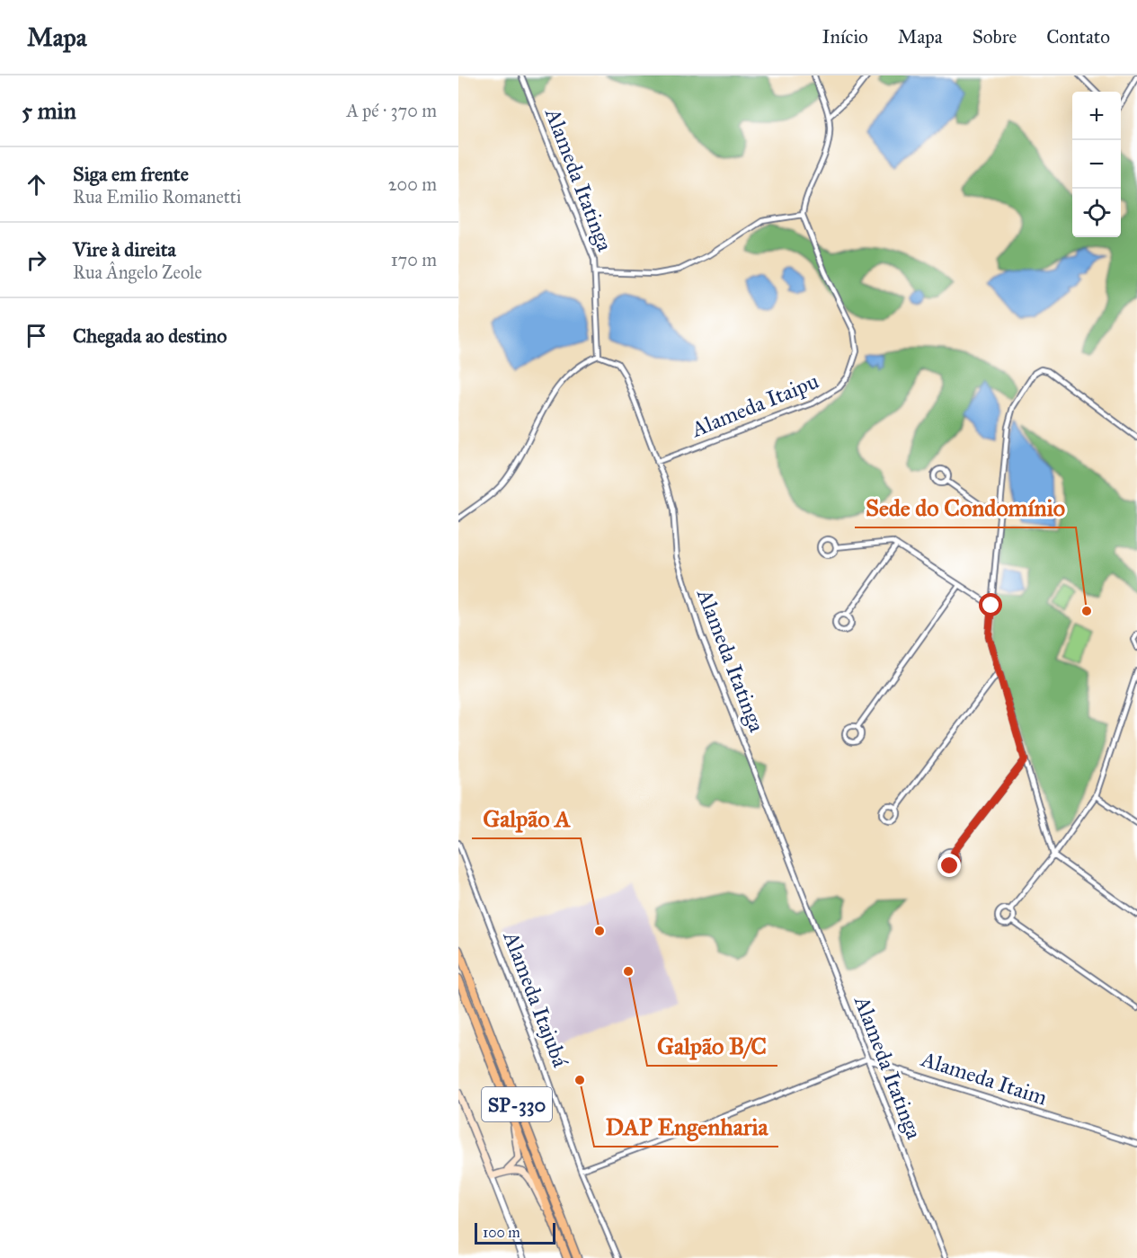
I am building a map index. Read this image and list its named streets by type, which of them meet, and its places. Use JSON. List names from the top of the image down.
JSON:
{
  "streets": {
    "highway": ["SP-330"],
    "street": [
      "Alameda Itatinga",
      "Alameda Itaipu",
      "Alameda Itajubá",
      "Alameda Itaim"
    ]
  },
  "crossings": [
    ["Alameda Itatinga", "Alameda Itaipu"],
    ["Alameda Itatinga", "Alameda Itaim"]
  ],
  "places": [
    "Sede do Condomínio",
    "Galpão A",
    "Galpão B/C",
    "DAP Engenharia"
  ],
  "scale_bar": "100 m",
  "page": {
    "header": "Mapa",
    "nav": [
      "Início",
      "Mapa",
      "Sobre",
      "Contato"
    ],
    "heading": ["5 min", "A pé · 370 m"],
    "map_buttons": ["+", "−"],
    "list": [
      ["Siga em frente", "Rua Emilio Romanetti", "200 m"],
      ["Vire à direita", "Rua Ângelo Zeole", "170 m"],
      "Chegada ao destino"
    ],
    "scale": "100 m"
  }
}
